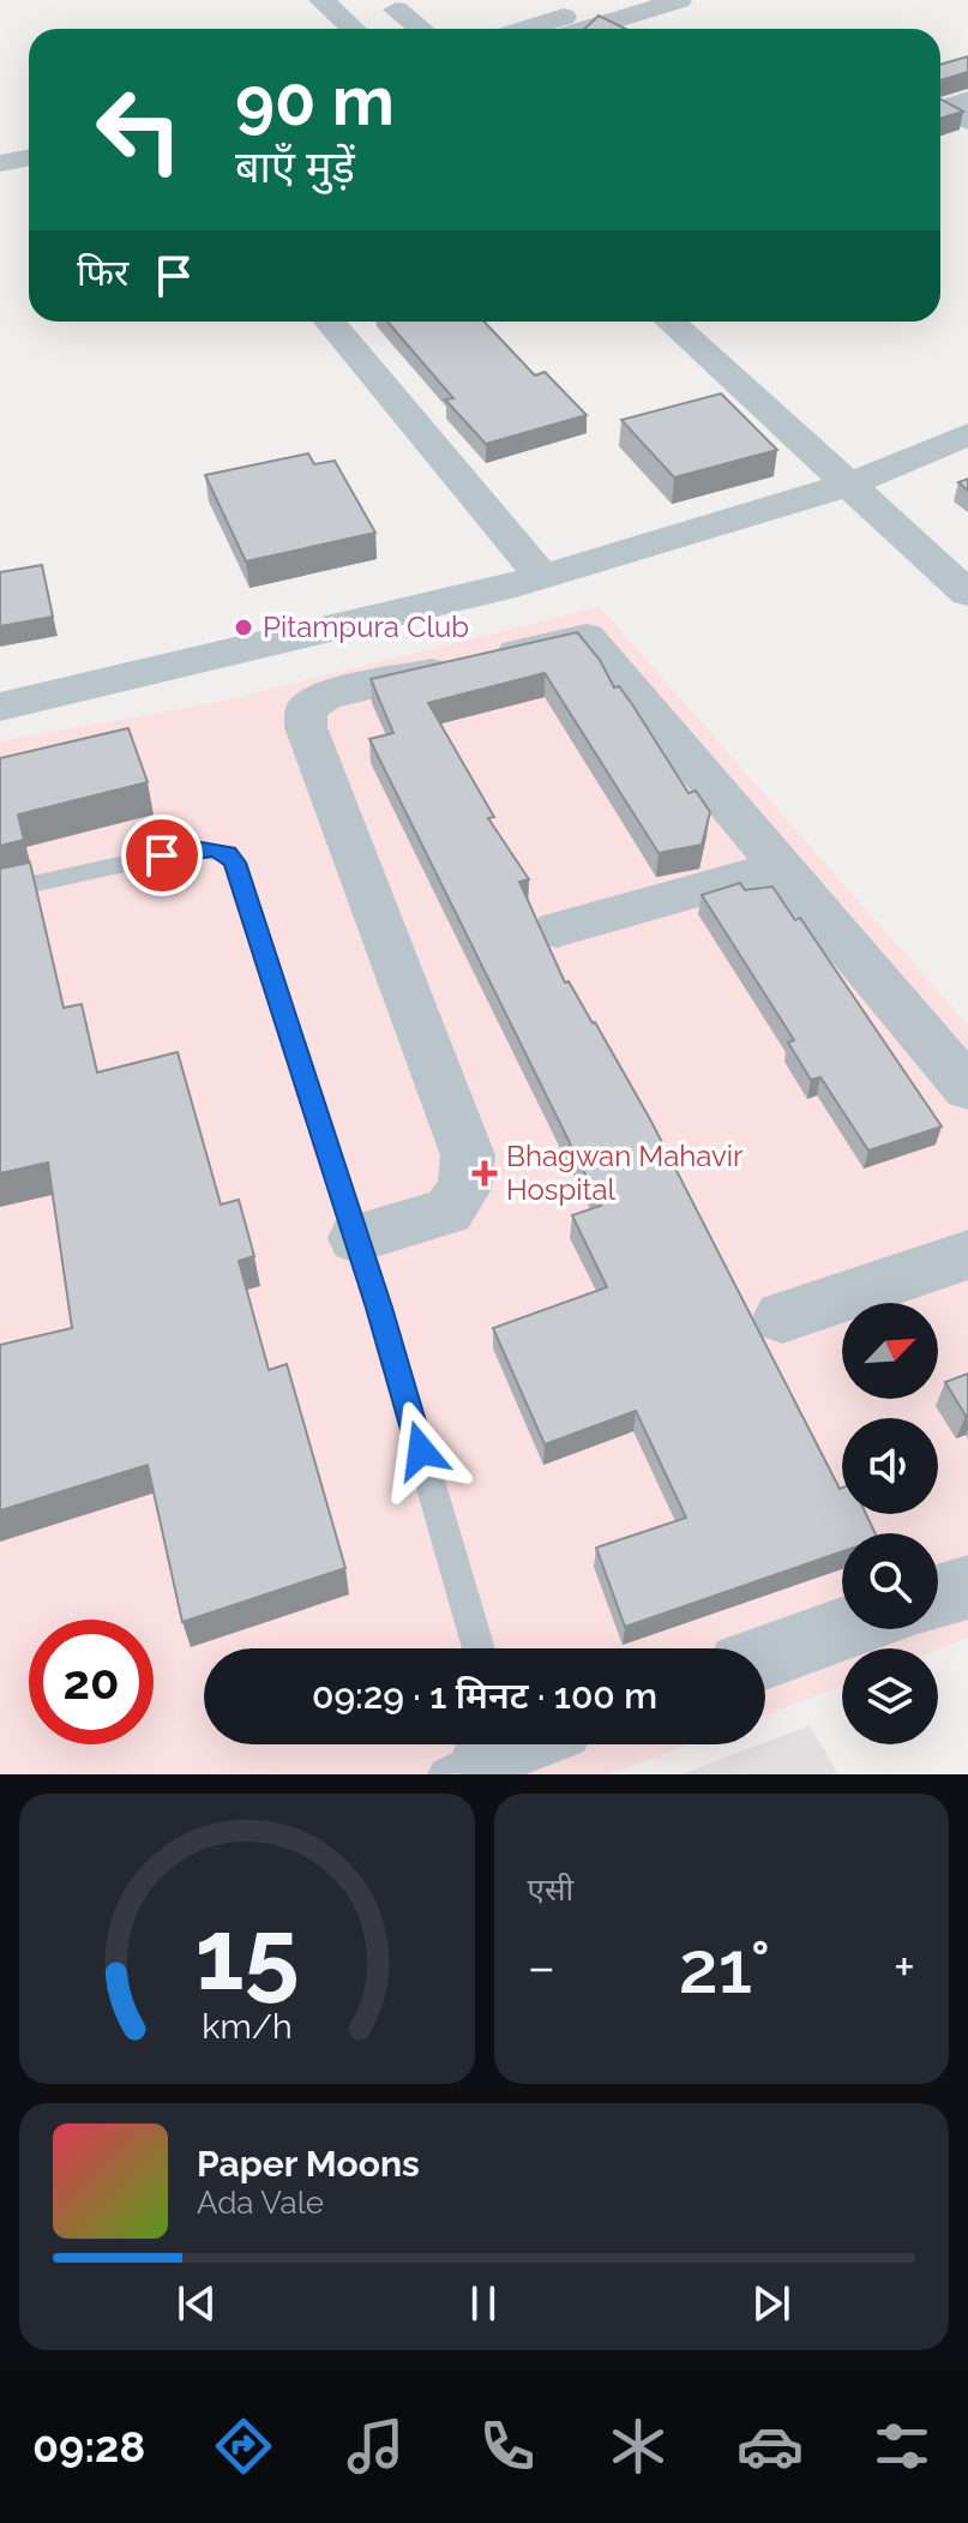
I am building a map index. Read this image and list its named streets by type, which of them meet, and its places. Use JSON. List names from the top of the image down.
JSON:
{
  "places": {
    "other": ["Pitampura Club"],
    "health": ["Bhagwan Mahavir Hospital"]
  },
  "north": "top right",
  "page": {
    "turn": ["90 m", "बाएँ मुड़ें"],
    "then": "फिर",
    "limit": "20",
    "trip": "09:29 · 1 मिनट · 100 m",
    "tile": "एसी",
    "heat": ["−", "21°", "+"],
    "song": ["Paper Moons", "Ada Vale"],
    "tabs": "09:28",
    "gauge": ["15", "km/h"]
  }
}
